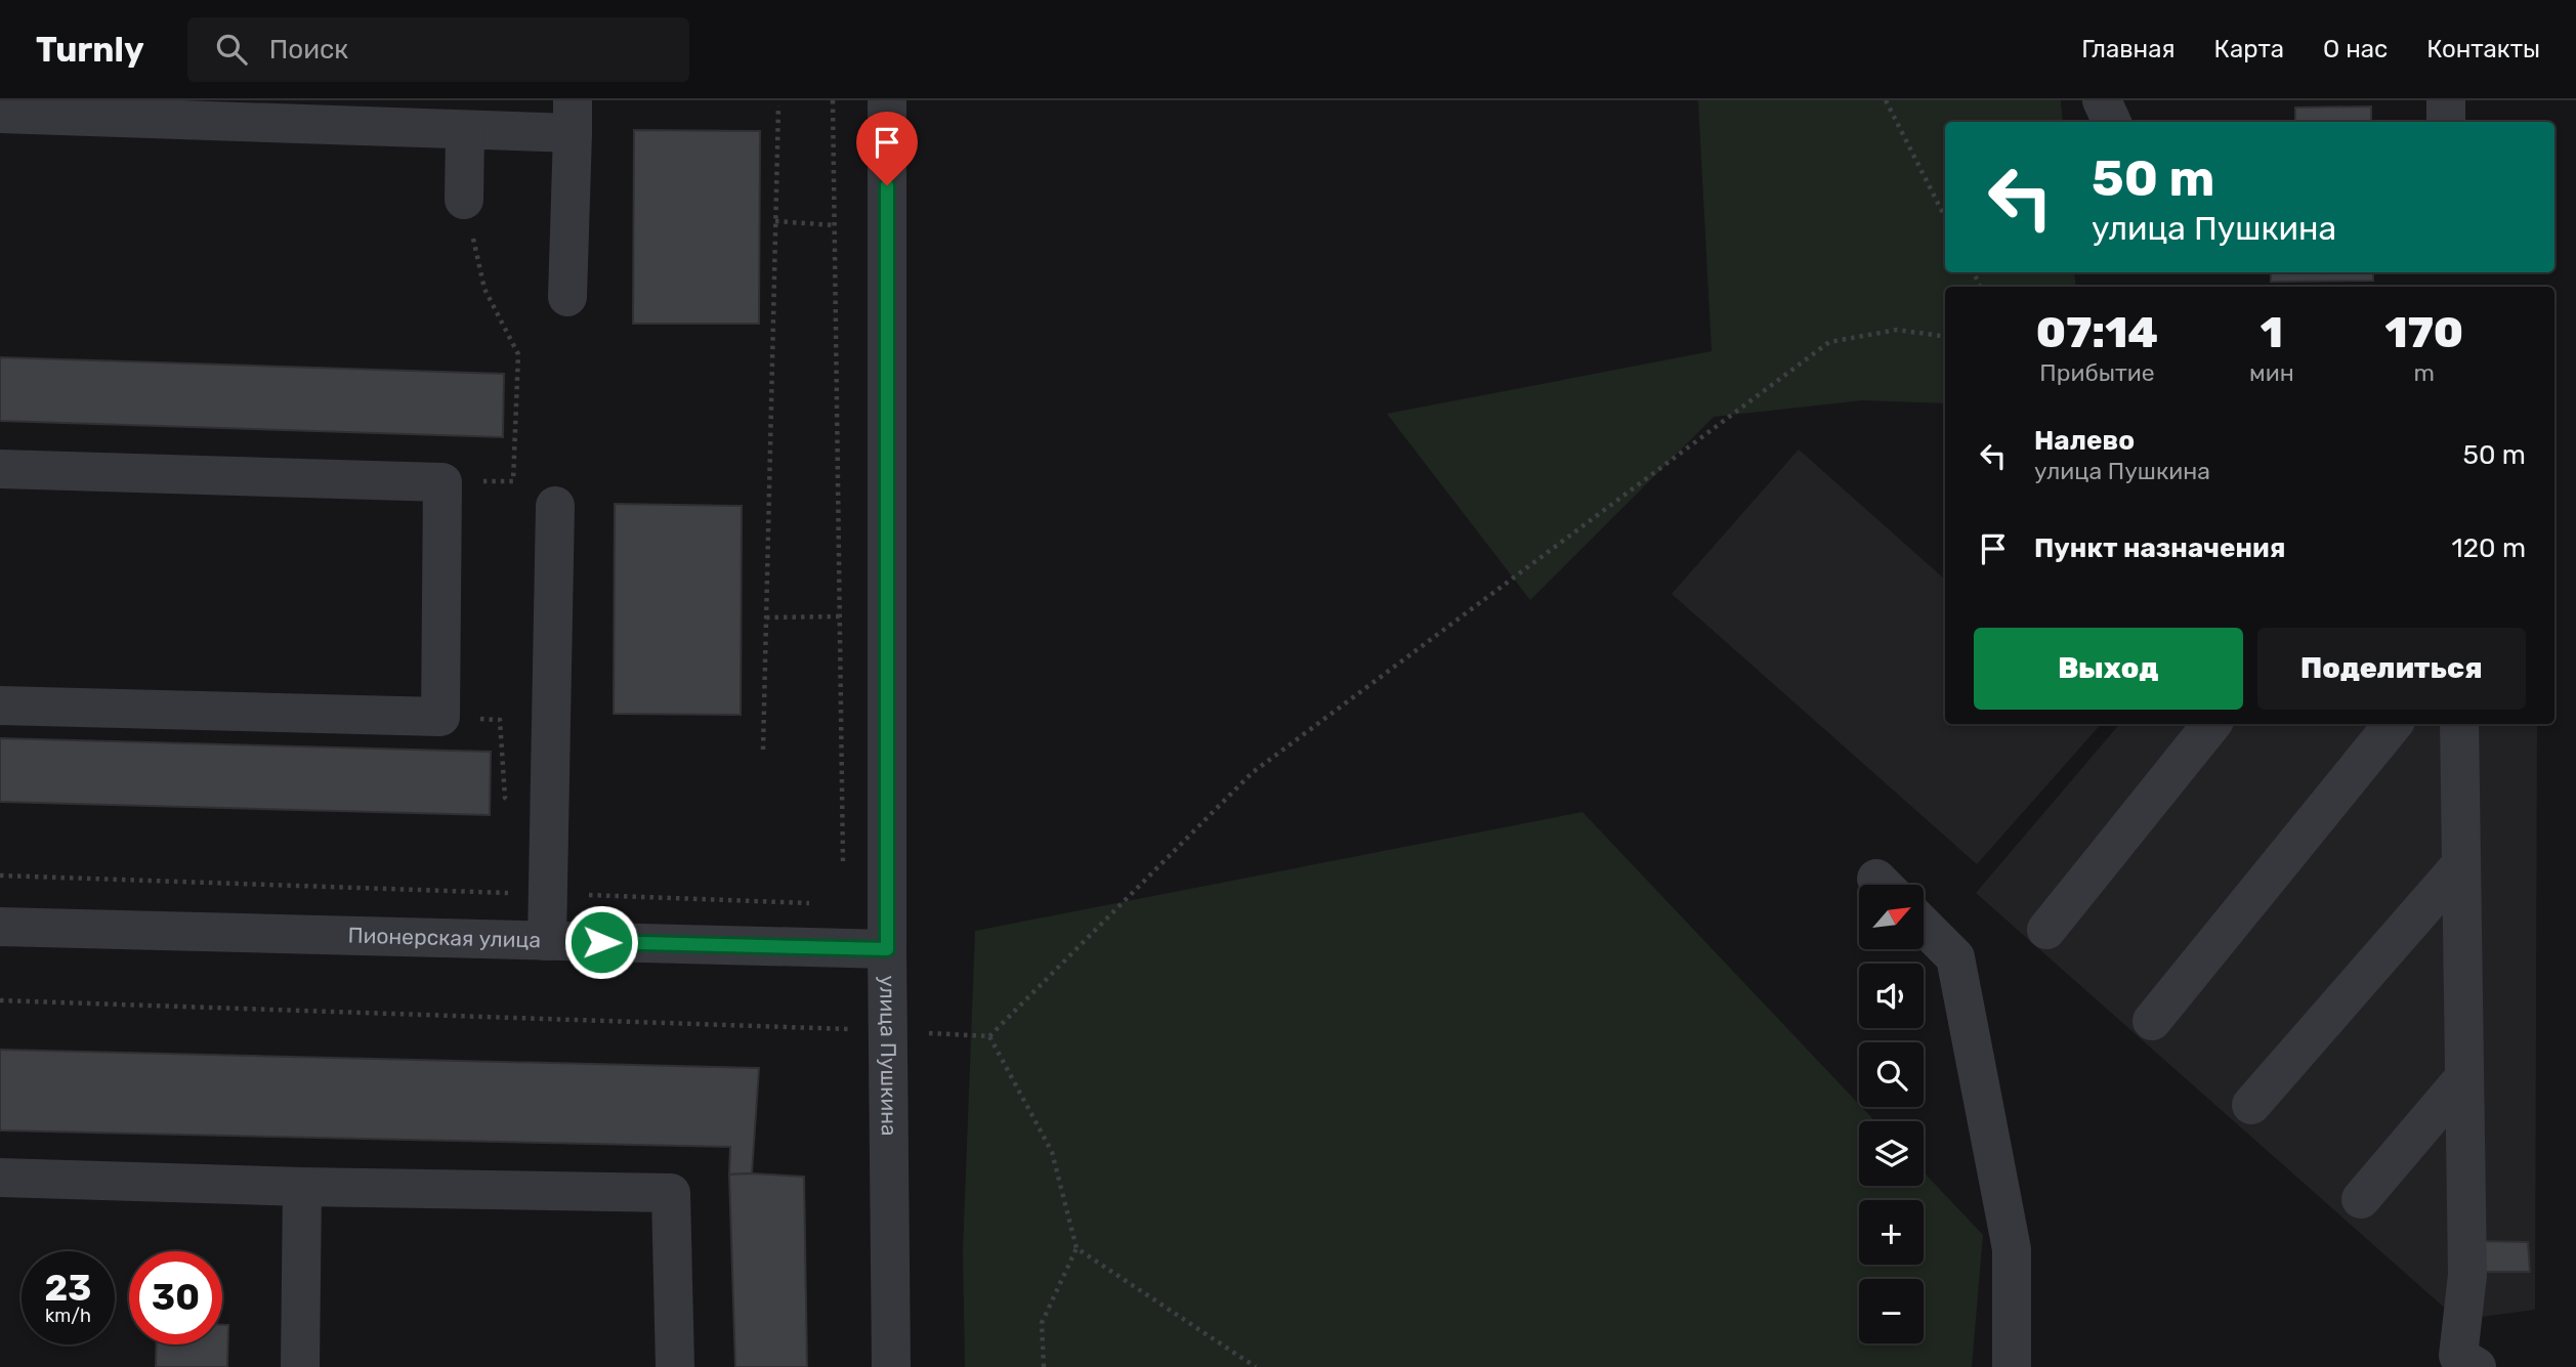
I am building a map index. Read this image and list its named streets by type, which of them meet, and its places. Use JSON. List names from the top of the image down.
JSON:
{
  "streets": {
    "street": ["Пионерская улица", "улица Пушкина"]
  },
  "crossings": [
    ["Пионерская улица", "улица Пушкина"]
  ],
  "north": "top right",
  "page": {
    "header": "Turnly",
    "search": "Поиск",
    "nav": [
      "Главная",
      "Карта",
      "О нас",
      "Контакты"
    ],
    "turn": ["50 m", "улица Пушкина"],
    "eta": [
      "07:14",
      "Прибытие",
      "1",
      "мин",
      "170",
      "m"
    ],
    "list": [
      {
        "name": "Налево",
        "note": "улица Пушкина",
        "value": "50 m"
      },
      {
        "name": "Пункт назначения",
        "value": "120 m"
      }
    ],
    "buttons": ["Выход", "Поделиться"],
    "map_buttons": ["+", "−"],
    "speed": "23 km/h",
    "limit": "30"
  }
}
